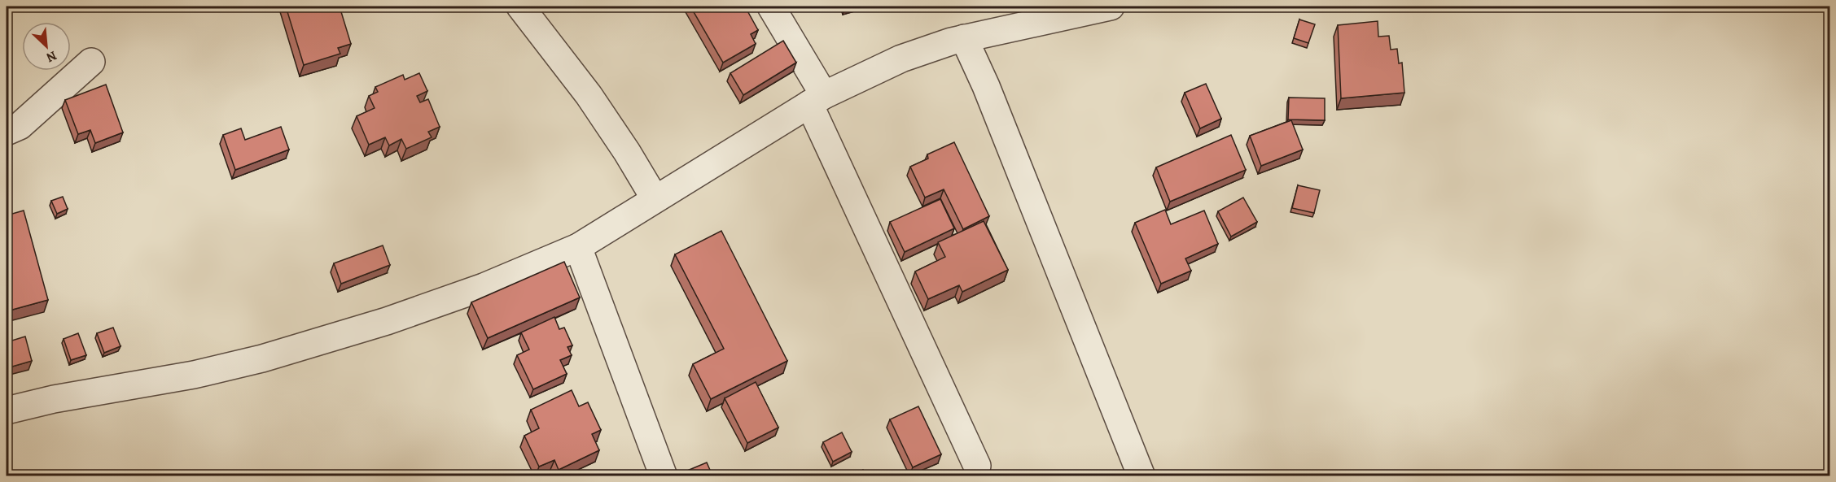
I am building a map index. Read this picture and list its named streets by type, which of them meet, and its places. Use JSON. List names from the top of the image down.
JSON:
{
  "north": "bottom right"
}
